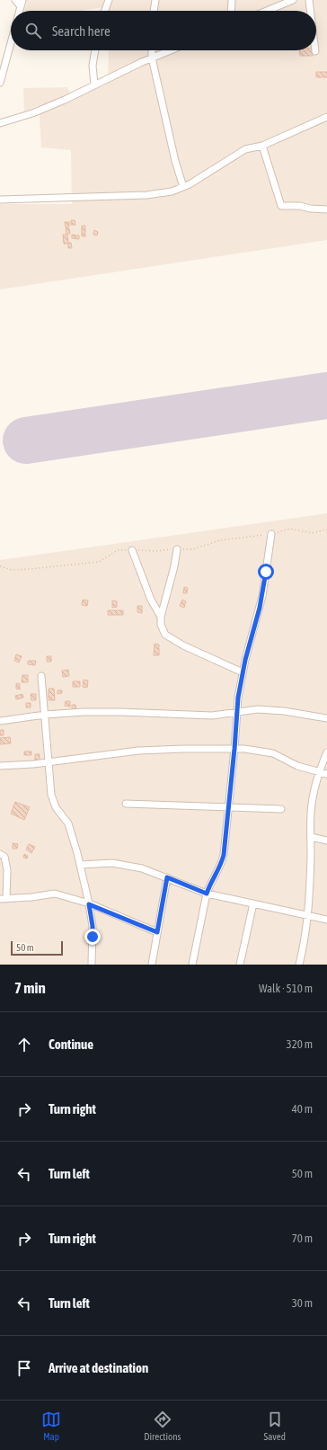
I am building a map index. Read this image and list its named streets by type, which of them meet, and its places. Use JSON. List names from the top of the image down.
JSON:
{
  "scale_bar": "50 m",
  "page": {
    "search": "Search here",
    "scale": "50 m",
    "heading": ["7 min", "Walk · 510 m"],
    "list": [
      ["Continue", "320 m"],
      ["Turn right", "40 m"],
      ["Turn left", "50 m"],
      ["Turn right", "70 m"],
      ["Turn left", "30 m"],
      "Arrive at destination"
    ],
    "nav": ["Map", "Directions", "Saved"]
  }
}
